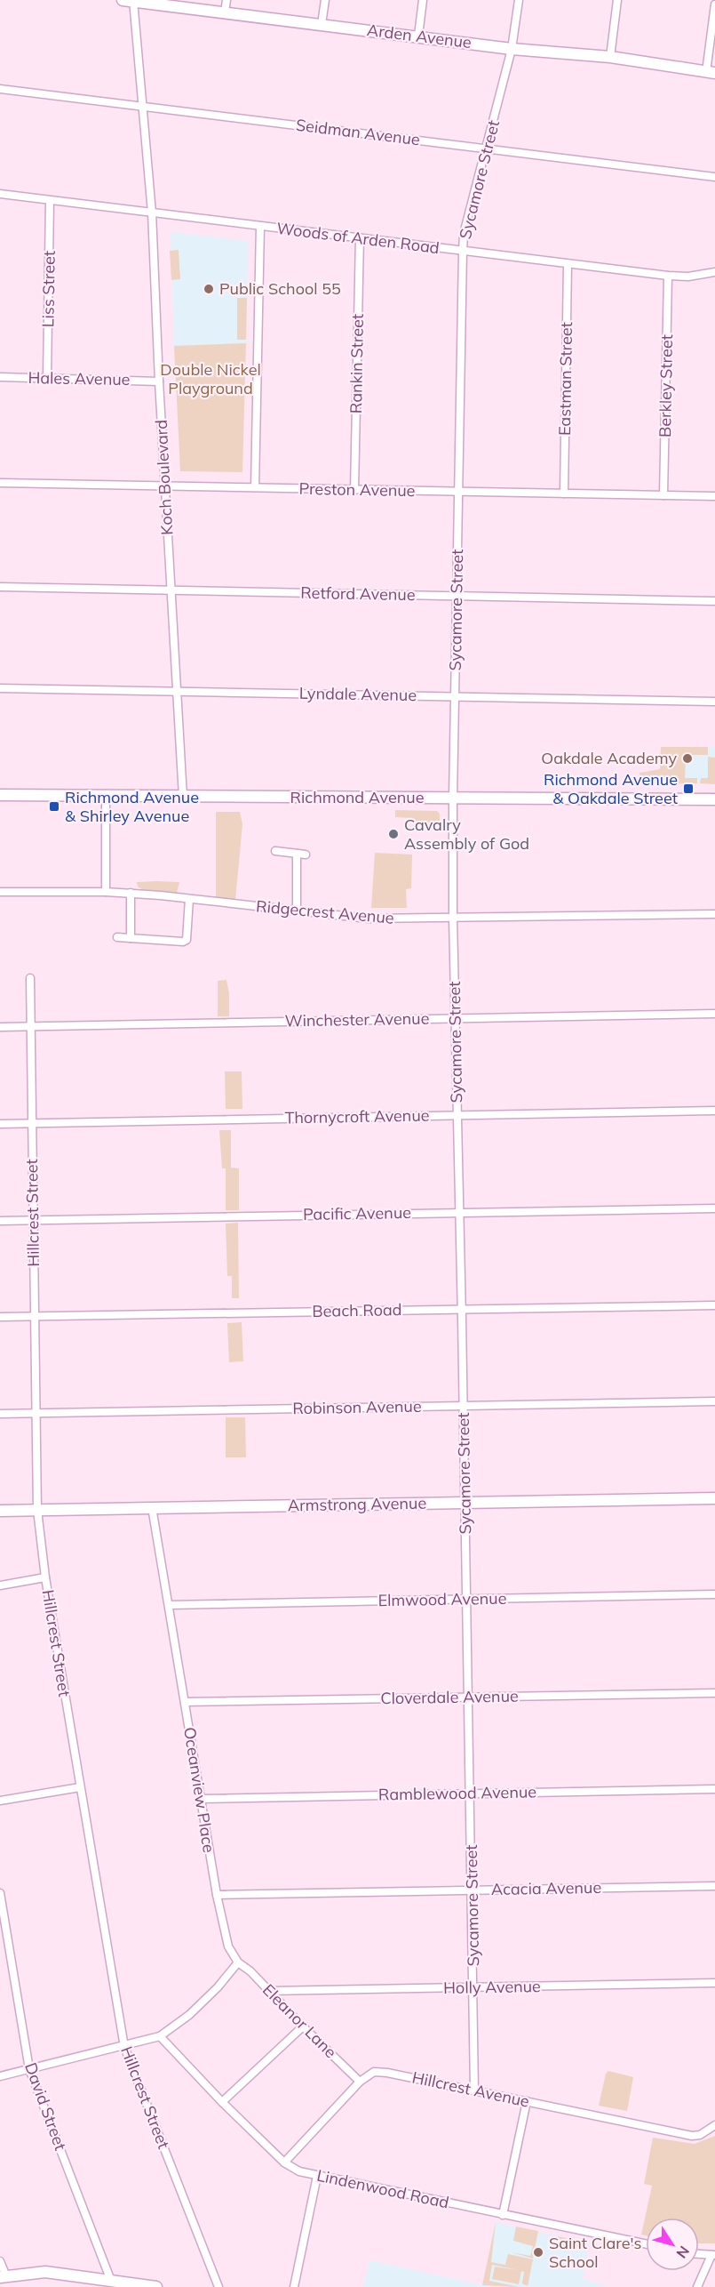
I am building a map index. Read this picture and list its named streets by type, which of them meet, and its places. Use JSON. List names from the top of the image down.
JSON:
{
  "streets": {
    "street": [
      "Arden Avenue",
      "Seidman Avenue",
      "Sycamore Street",
      "Woods of Arden Road",
      "Liss Street",
      "Rankin Street",
      "Hales Avenue",
      "Eastman Street",
      "Berkley Street",
      "Koch Boulevard",
      "Preston Avenue",
      "Retford Avenue",
      "Lyndale Avenue",
      "Richmond Avenue",
      "Ridgecrest Avenue",
      "Winchester Avenue",
      "Thornycroft Avenue",
      "Hillcrest Street",
      "Pacific Avenue",
      "Beach Road",
      "Robinson Avenue",
      "Armstrong Avenue",
      "Elmwood Avenue",
      "Cloverdale Avenue",
      "Oceanview Place",
      "Ramblewood Avenue",
      "Acacia Avenue",
      "Holly Avenue",
      "Eleanor Lane",
      "Hillcrest Avenue",
      "David Street",
      "Lindenwood Road"
    ]
  },
  "crossings": [
    ["Arden Avenue", "Sycamore Street"],
    ["Arden Avenue", "Koch Boulevard"],
    ["Seidman Avenue", "Sycamore Street"],
    ["Seidman Avenue", "Koch Boulevard"],
    ["Sycamore Street", "Woods of Arden Road"],
    ["Sycamore Street", "Preston Avenue"],
    ["Sycamore Street", "Retford Avenue"],
    ["Sycamore Street", "Lyndale Avenue"],
    ["Sycamore Street", "Richmond Avenue"],
    ["Sycamore Street", "Ridgecrest Avenue"],
    ["Sycamore Street", "Winchester Avenue"],
    ["Sycamore Street", "Thornycroft Avenue"],
    ["Sycamore Street", "Pacific Avenue"],
    ["Sycamore Street", "Beach Road"],
    ["Sycamore Street", "Robinson Avenue"],
    ["Sycamore Street", "Armstrong Avenue"],
    ["Sycamore Street", "Elmwood Avenue"],
    ["Sycamore Street", "Cloverdale Avenue"],
    ["Sycamore Street", "Ramblewood Avenue"],
    ["Sycamore Street", "Acacia Avenue"],
    ["Sycamore Street", "Holly Avenue"],
    ["Sycamore Street", "Hillcrest Avenue"],
    ["Woods of Arden Road", "Liss Street"],
    ["Woods of Arden Road", "Rankin Street"],
    ["Woods of Arden Road", "Eastman Street"],
    ["Woods of Arden Road", "Berkley Street"],
    ["Woods of Arden Road", "Koch Boulevard"],
    ["Liss Street", "Hales Avenue"],
    ["Rankin Street", "Preston Avenue"],
    ["Hales Avenue", "Koch Boulevard"],
    ["Eastman Street", "Preston Avenue"],
    ["Berkley Street", "Preston Avenue"],
    ["Koch Boulevard", "Preston Avenue"],
    ["Koch Boulevard", "Retford Avenue"],
    ["Koch Boulevard", "Lyndale Avenue"],
    ["Koch Boulevard", "Richmond Avenue"],
    ["Winchester Avenue", "Hillcrest Street"],
    ["Thornycroft Avenue", "Hillcrest Street"],
    ["Hillcrest Street", "Pacific Avenue"],
    ["Hillcrest Street", "Beach Road"],
    ["Hillcrest Street", "Robinson Avenue"],
    ["Hillcrest Street", "Armstrong Avenue"],
    ["Armstrong Avenue", "Oceanview Place"],
    ["Elmwood Avenue", "Oceanview Place"],
    ["Cloverdale Avenue", "Oceanview Place"],
    ["Oceanview Place", "Ramblewood Avenue"],
    ["Oceanview Place", "Acacia Avenue"],
    ["Oceanview Place", "Eleanor Lane"],
    ["Holly Avenue", "Eleanor Lane"],
    ["Eleanor Lane", "Hillcrest Avenue"],
    ["Hillcrest Avenue", "Lindenwood Road"]
  ],
  "parks": ["Double Nickel Playground"],
  "places": {
    "other": [
      "Public School 55",
      "Oakdale Academy",
      "Cavalry Assembly of God",
      "Saint Clare's School"
    ],
    "transit": ["Richmond Avenue & Oakdale Street", "Richmond Avenue & Shirley Avenue"]
  },
  "north": "bottom right"
}
